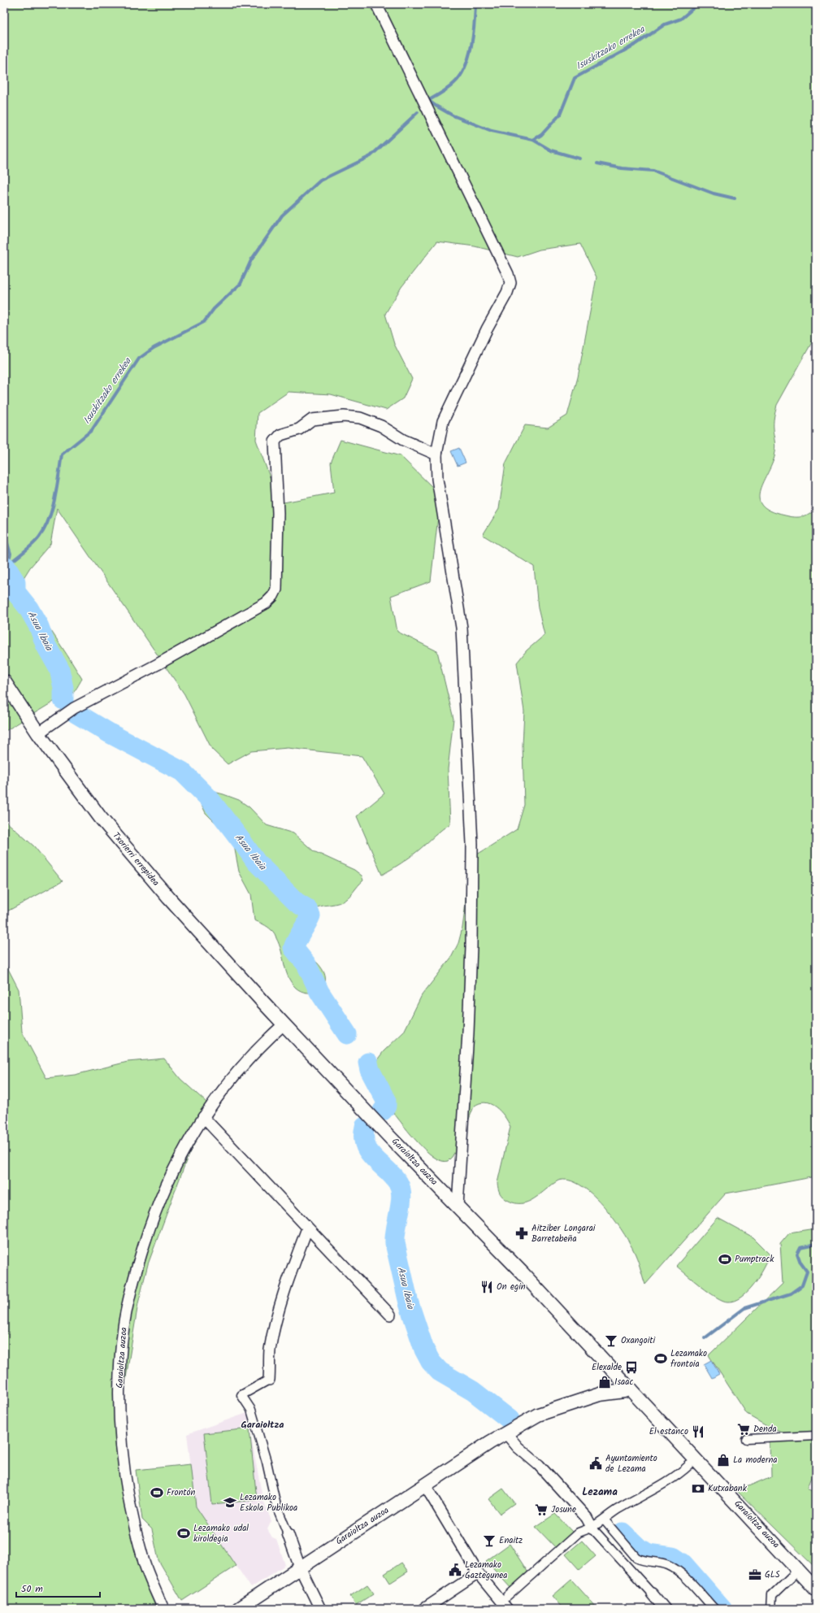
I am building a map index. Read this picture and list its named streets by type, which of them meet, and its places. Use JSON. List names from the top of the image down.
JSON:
{
  "streets": {
    "street": ["Txorierri errepidea", "Garaioltza auzoa"]
  },
  "crossings": [
    ["Txorierri errepidea", "Garaioltza auzoa"]
  ],
  "districts": ["Garaioltza", "Lezama"],
  "water": ["Isuskitzako errekea", "Asua Ibaia"],
  "places": {
    "pharmacy": ["Aitziber Longarai Barretabeña"],
    "sports": [
      "Pumptrack",
      "Lezamako frontoia",
      "Frontón",
      "Lezamako udal kiroldegia"
    ],
    "restaurant": ["On egin", "El estanco"],
    "bar": ["Oxangoiti", "Enaitz"],
    "bus stop": ["Elexalde"],
    "shop": ["Isaac", "La moderna"],
    "supermarket": ["Denda", "Josune"],
    "public building": ["Ayuntamiento de Lezama", "Lezamako Gaztegunea"],
    "bank": ["Kutxabank"],
    "school or university": ["Lezamako Eskola Publikoa"],
    "office": ["GLS"]
  },
  "scale_bar": "50 m"
}
